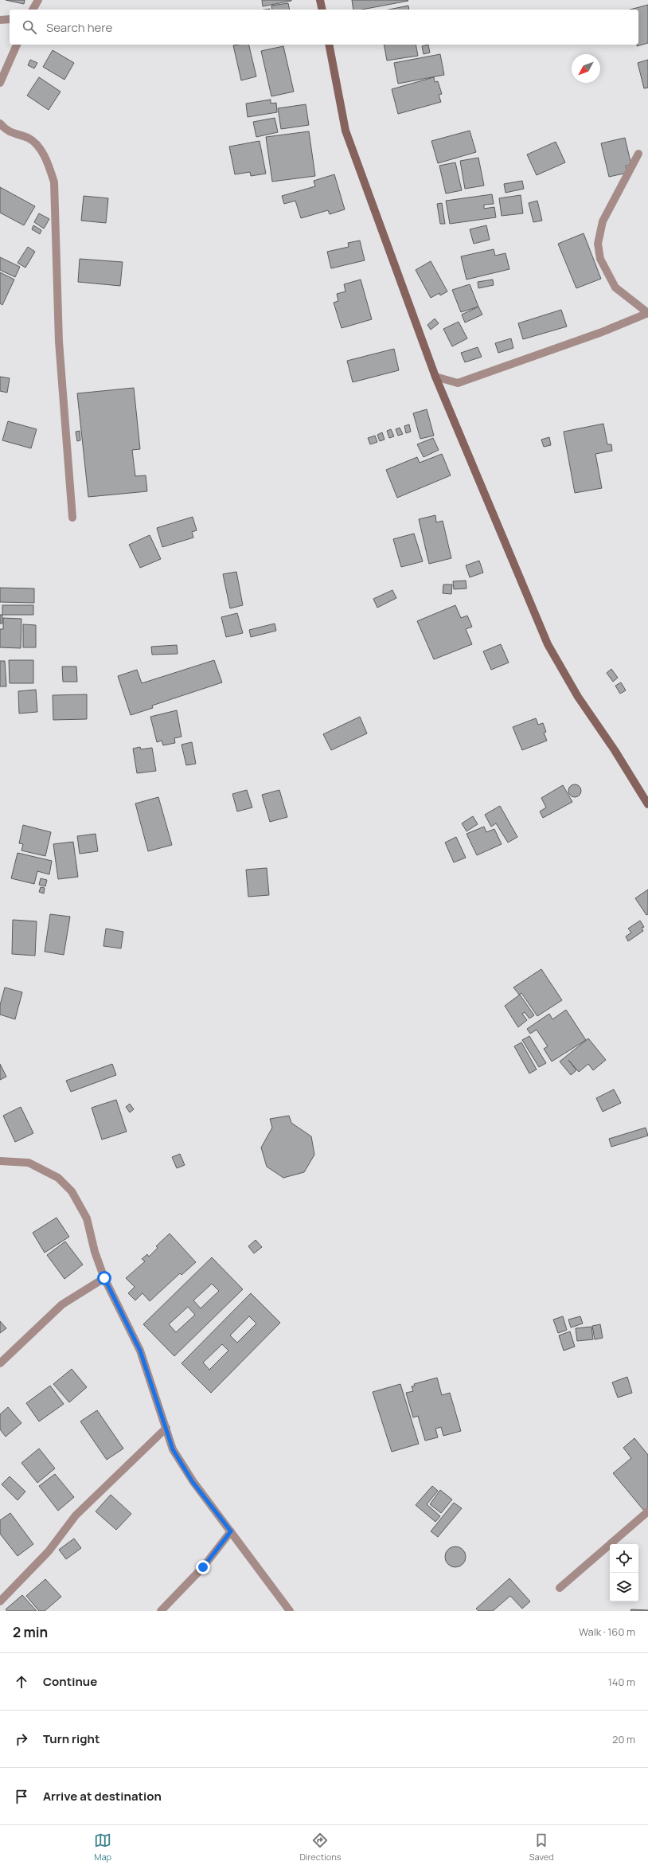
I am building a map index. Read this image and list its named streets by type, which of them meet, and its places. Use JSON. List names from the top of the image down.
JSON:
{
  "north": "bottom left",
  "page": {
    "search": "Search here",
    "heading": ["2 min", "Walk · 160 m"],
    "list": [
      ["Continue", "140 m"],
      ["Turn right", "20 m"],
      "Arrive at destination"
    ],
    "nav": ["Map", "Directions", "Saved"]
  }
}
